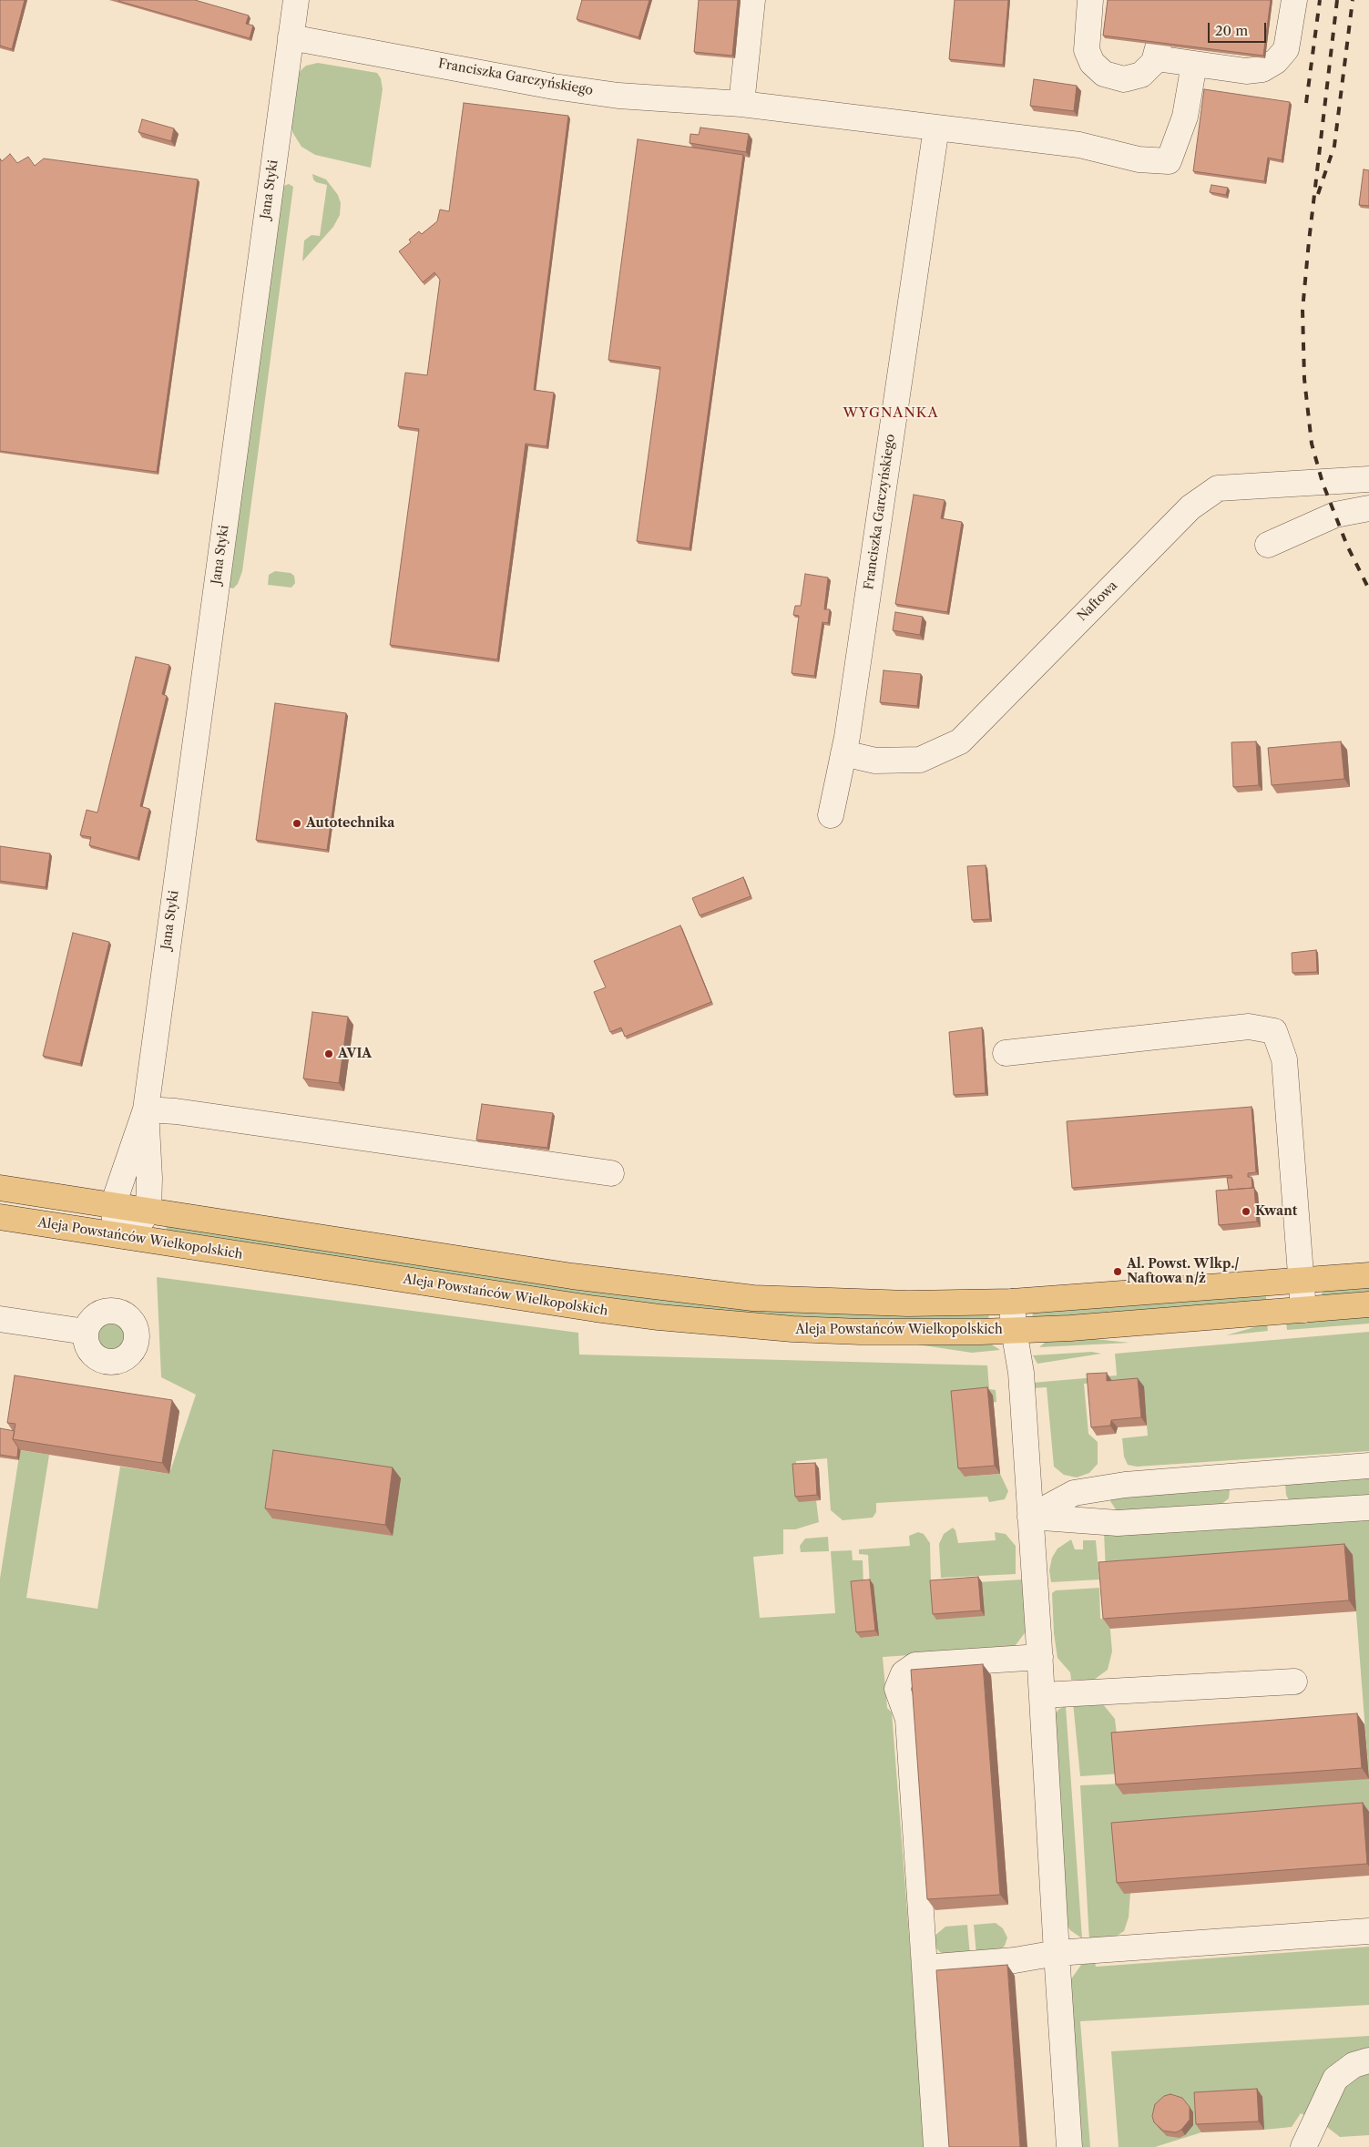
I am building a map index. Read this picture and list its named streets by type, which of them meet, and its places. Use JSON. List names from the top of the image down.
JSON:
{
  "streets": {
    "main road": ["Aleja Powstańców Wielkopolskich"],
    "street": ["Franciszka Garczyńskiego", "Jana Styki", "Naftowa"]
  },
  "crossings": [
    ["Franciszka Garczyńskiego", "Jana Styki"],
    ["Franciszka Garczyńskiego", "Naftowa"],
    ["Jana Styki", "Aleja Powstańców Wielkopolskich"]
  ],
  "districts": ["WYGNANKA"],
  "places": [
    "Autotechnika",
    "AVIA",
    "Kwant",
    "Al. Powst. Wlkp./ Naftowa n/ż"
  ],
  "scale_bar": "20 m"
}
